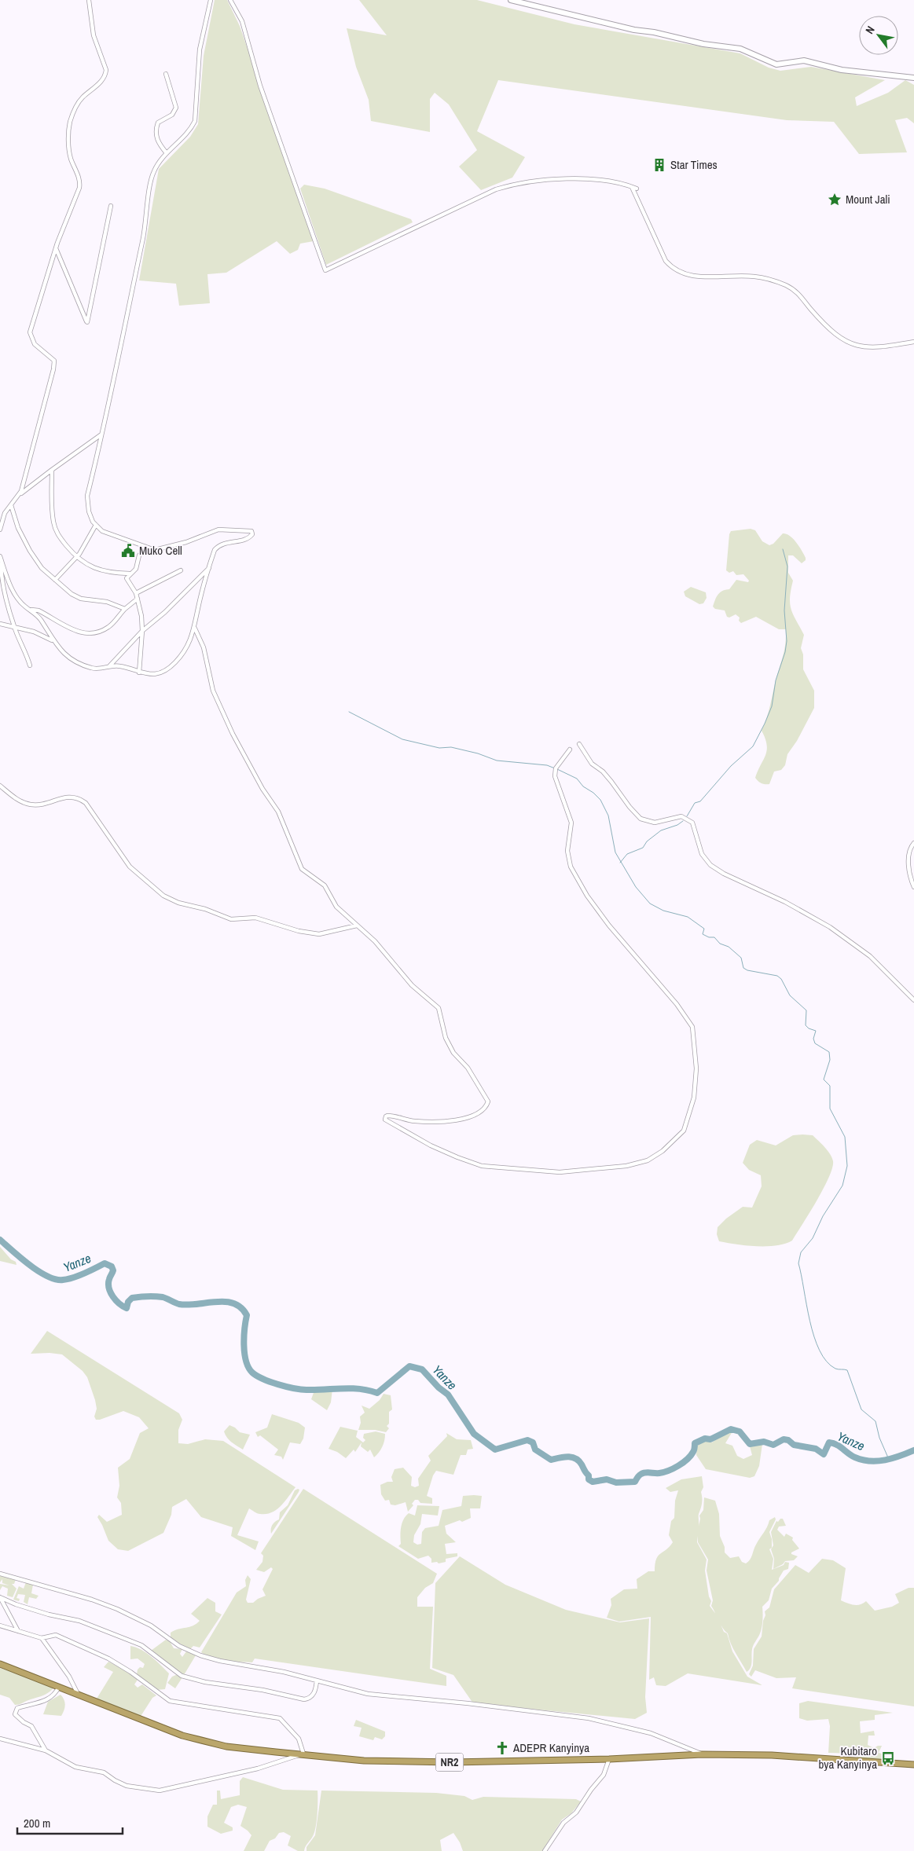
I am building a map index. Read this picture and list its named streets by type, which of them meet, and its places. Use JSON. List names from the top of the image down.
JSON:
{
  "streets": {
    "highway": ["NR2"]
  },
  "water": ["Yanze"],
  "places": {
    "building": ["Star Times"],
    "place": ["Mount Jali"],
    "public building": ["Muko Cell"],
    "church": ["ADEPR Kanyinya"],
    "bus stop": ["Kubitaro bya Kanyinya"]
  },
  "scale_bar": "200 m",
  "north": "top left"
}
